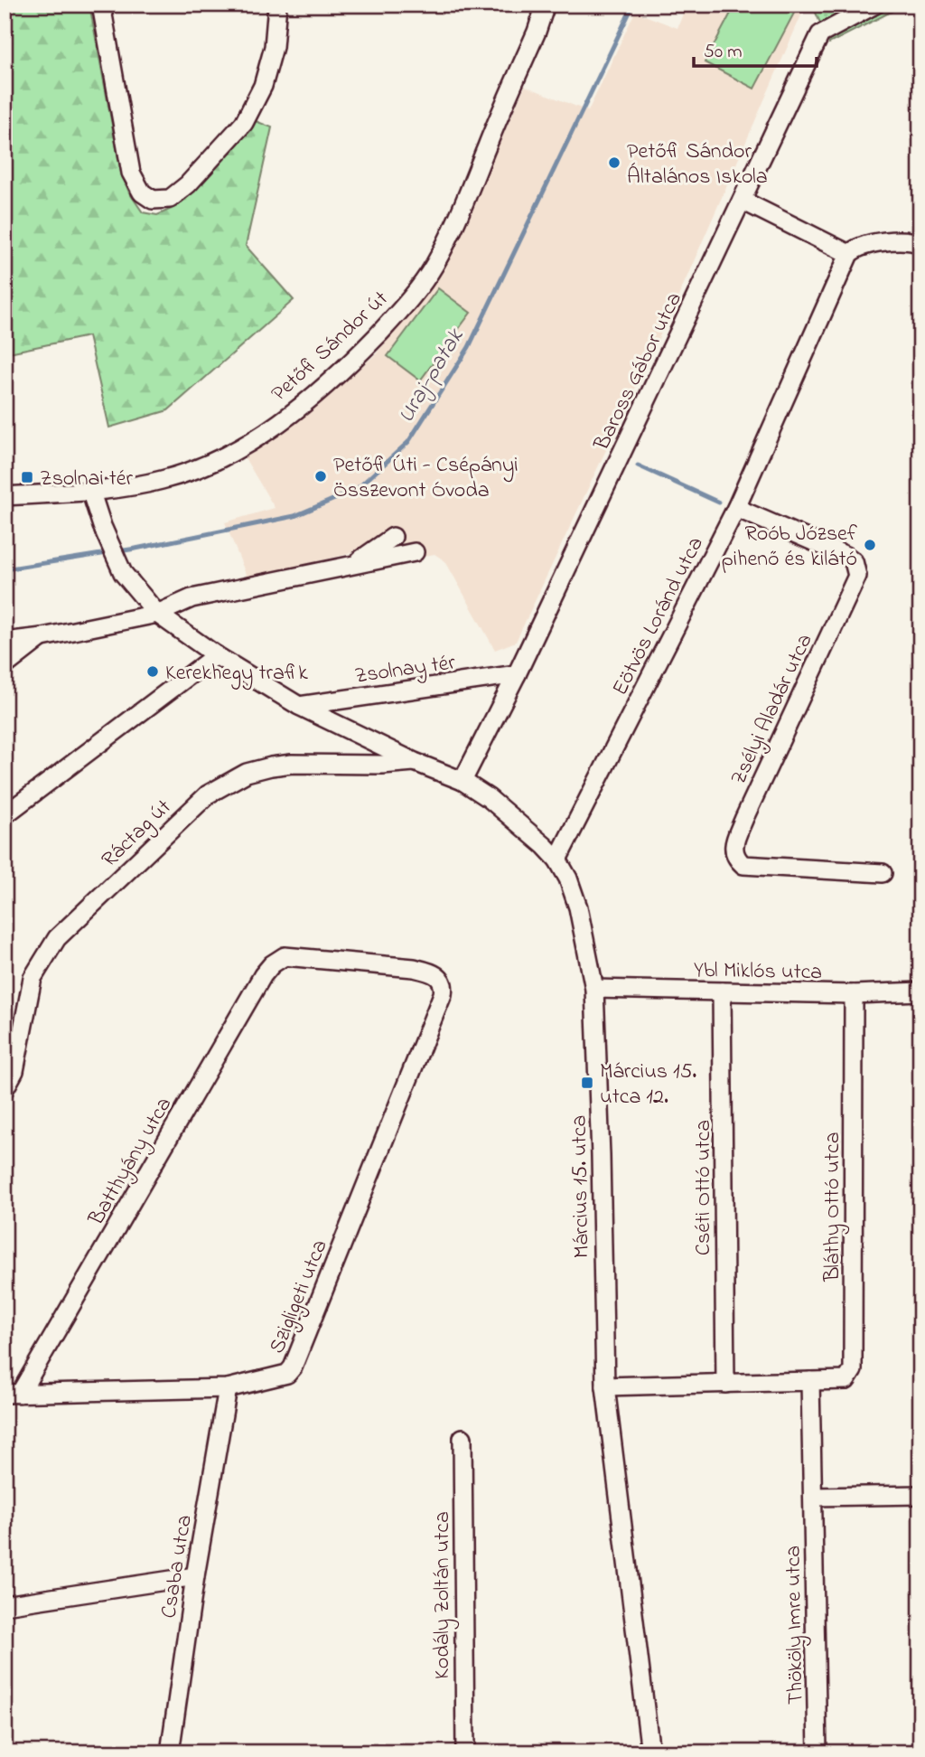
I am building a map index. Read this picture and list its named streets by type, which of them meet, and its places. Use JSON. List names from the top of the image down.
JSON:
{
  "streets": {
    "street": [
      "Petőfi Sándor út",
      "Baross Gábor utca",
      "Eötvös Loránd utca",
      "Zsolnay tér",
      "Zsélyi Aladár utca",
      "Ráctag út",
      "Ybl Miklós utca",
      "Batthyány utca",
      "Március 15. utca",
      "Cséti Ottó utca",
      "Bláthy Ottó utca",
      "Szigligeti utca",
      "Csaba utca",
      "Kodály Zoltán utca",
      "Thököly Imre utca"
    ]
  },
  "crossings": [
    ["Petőfi Sándor út", "Március 15. utca"],
    ["Baross Gábor utca", "Zsolnay tér"],
    ["Baross Gábor utca", "Március 15. utca"],
    ["Eötvös Loránd utca", "Zsélyi Aladár utca"],
    ["Eötvös Loránd utca", "Március 15. utca"],
    ["Zsolnay tér", "Március 15. utca"],
    ["Ráctag út", "Március 15. utca"],
    ["Ybl Miklós utca", "Március 15. utca"],
    ["Ybl Miklós utca", "Cséti Ottó utca"],
    ["Ybl Miklós utca", "Bláthy Ottó utca"],
    ["Batthyány utca", "Szigligeti utca"],
    ["Bláthy Ottó utca", "Thököly Imre utca"],
    ["Szigligeti utca", "Csaba utca"]
  ],
  "water": ["Uraj-patak"],
  "places": {
    "other": [
      "Petőfi Sándor Általános Iskola",
      "Petőfi Úti - Csépányi Összevont Óvoda",
      "Roób József pihenő és kilátó",
      "Kerekhegy trafik"
    ],
    "transit": ["Zsolnai tér", "Március 15. utca 12."]
  },
  "scale_bar": "50 m"
}
